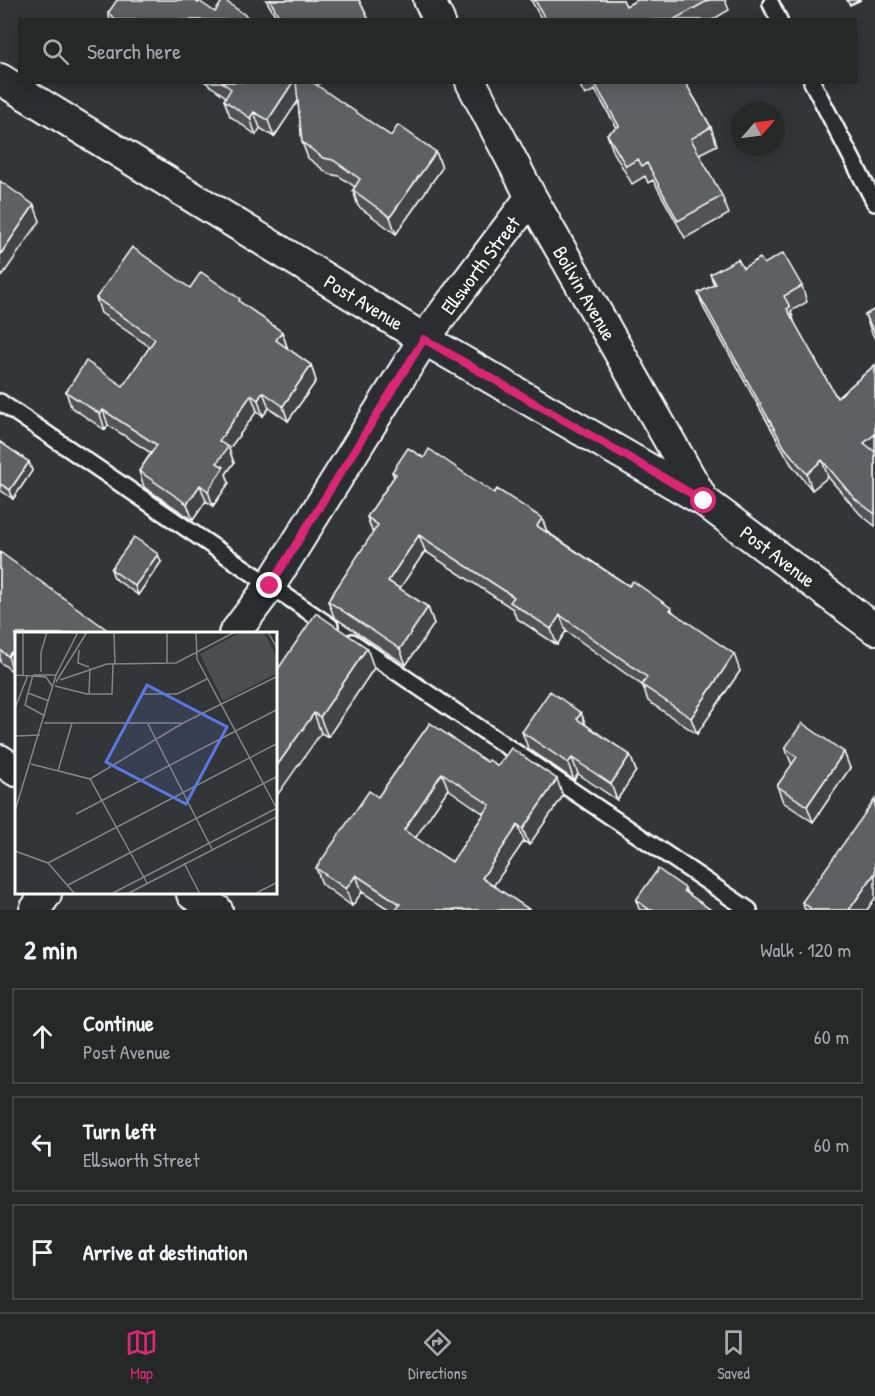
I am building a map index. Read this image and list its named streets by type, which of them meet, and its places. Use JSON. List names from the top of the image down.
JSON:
{
  "streets": {
    "street": ["Ellsworth Street", "Boilvin Avenue", "Post Avenue"]
  },
  "crossings": [
    ["Ellsworth Street", "Boilvin Avenue"],
    ["Ellsworth Street", "Post Avenue"],
    ["Boilvin Avenue", "Post Avenue"]
  ],
  "north": "top right",
  "page": {
    "search": "Search here",
    "heading": ["2 min", "Walk · 120 m"],
    "list": [
      ["Continue", "Post Avenue", "60 m"],
      ["Turn left", "Ellsworth Street", "60 m"],
      "Arrive at destination"
    ],
    "nav": ["Map", "Directions", "Saved"]
  }
}
